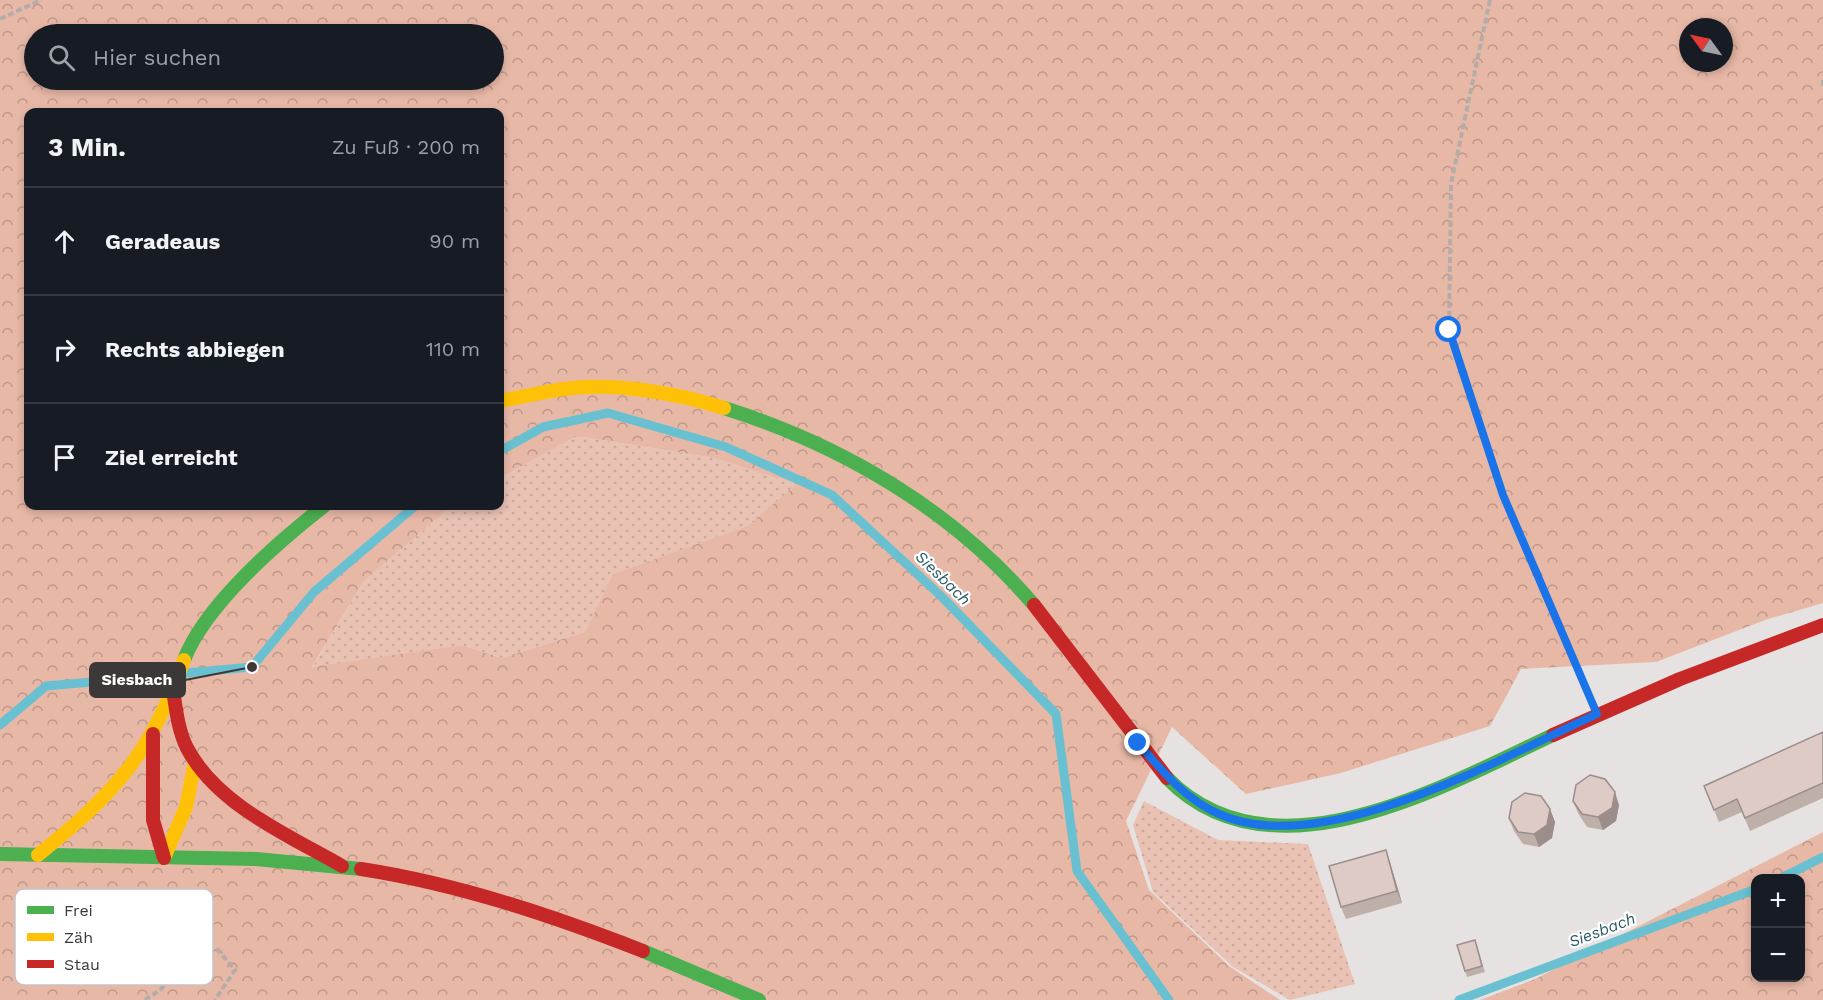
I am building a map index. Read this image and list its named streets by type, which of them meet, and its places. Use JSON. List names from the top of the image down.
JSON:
{
  "water": ["Siesbach"],
  "places": ["Siesbach"],
  "legend": ["Frei", "Zäh", "Stau"],
  "north": "top left",
  "page": {
    "search": "Hier suchen",
    "heading": ["3 Min.", "Zu Fuß · 200 m"],
    "list": [
      ["Geradeaus", "90 m"],
      ["Rechts abbiegen", "110 m"],
      "Ziel erreicht"
    ],
    "map_buttons": ["+", "−"]
  }
}
